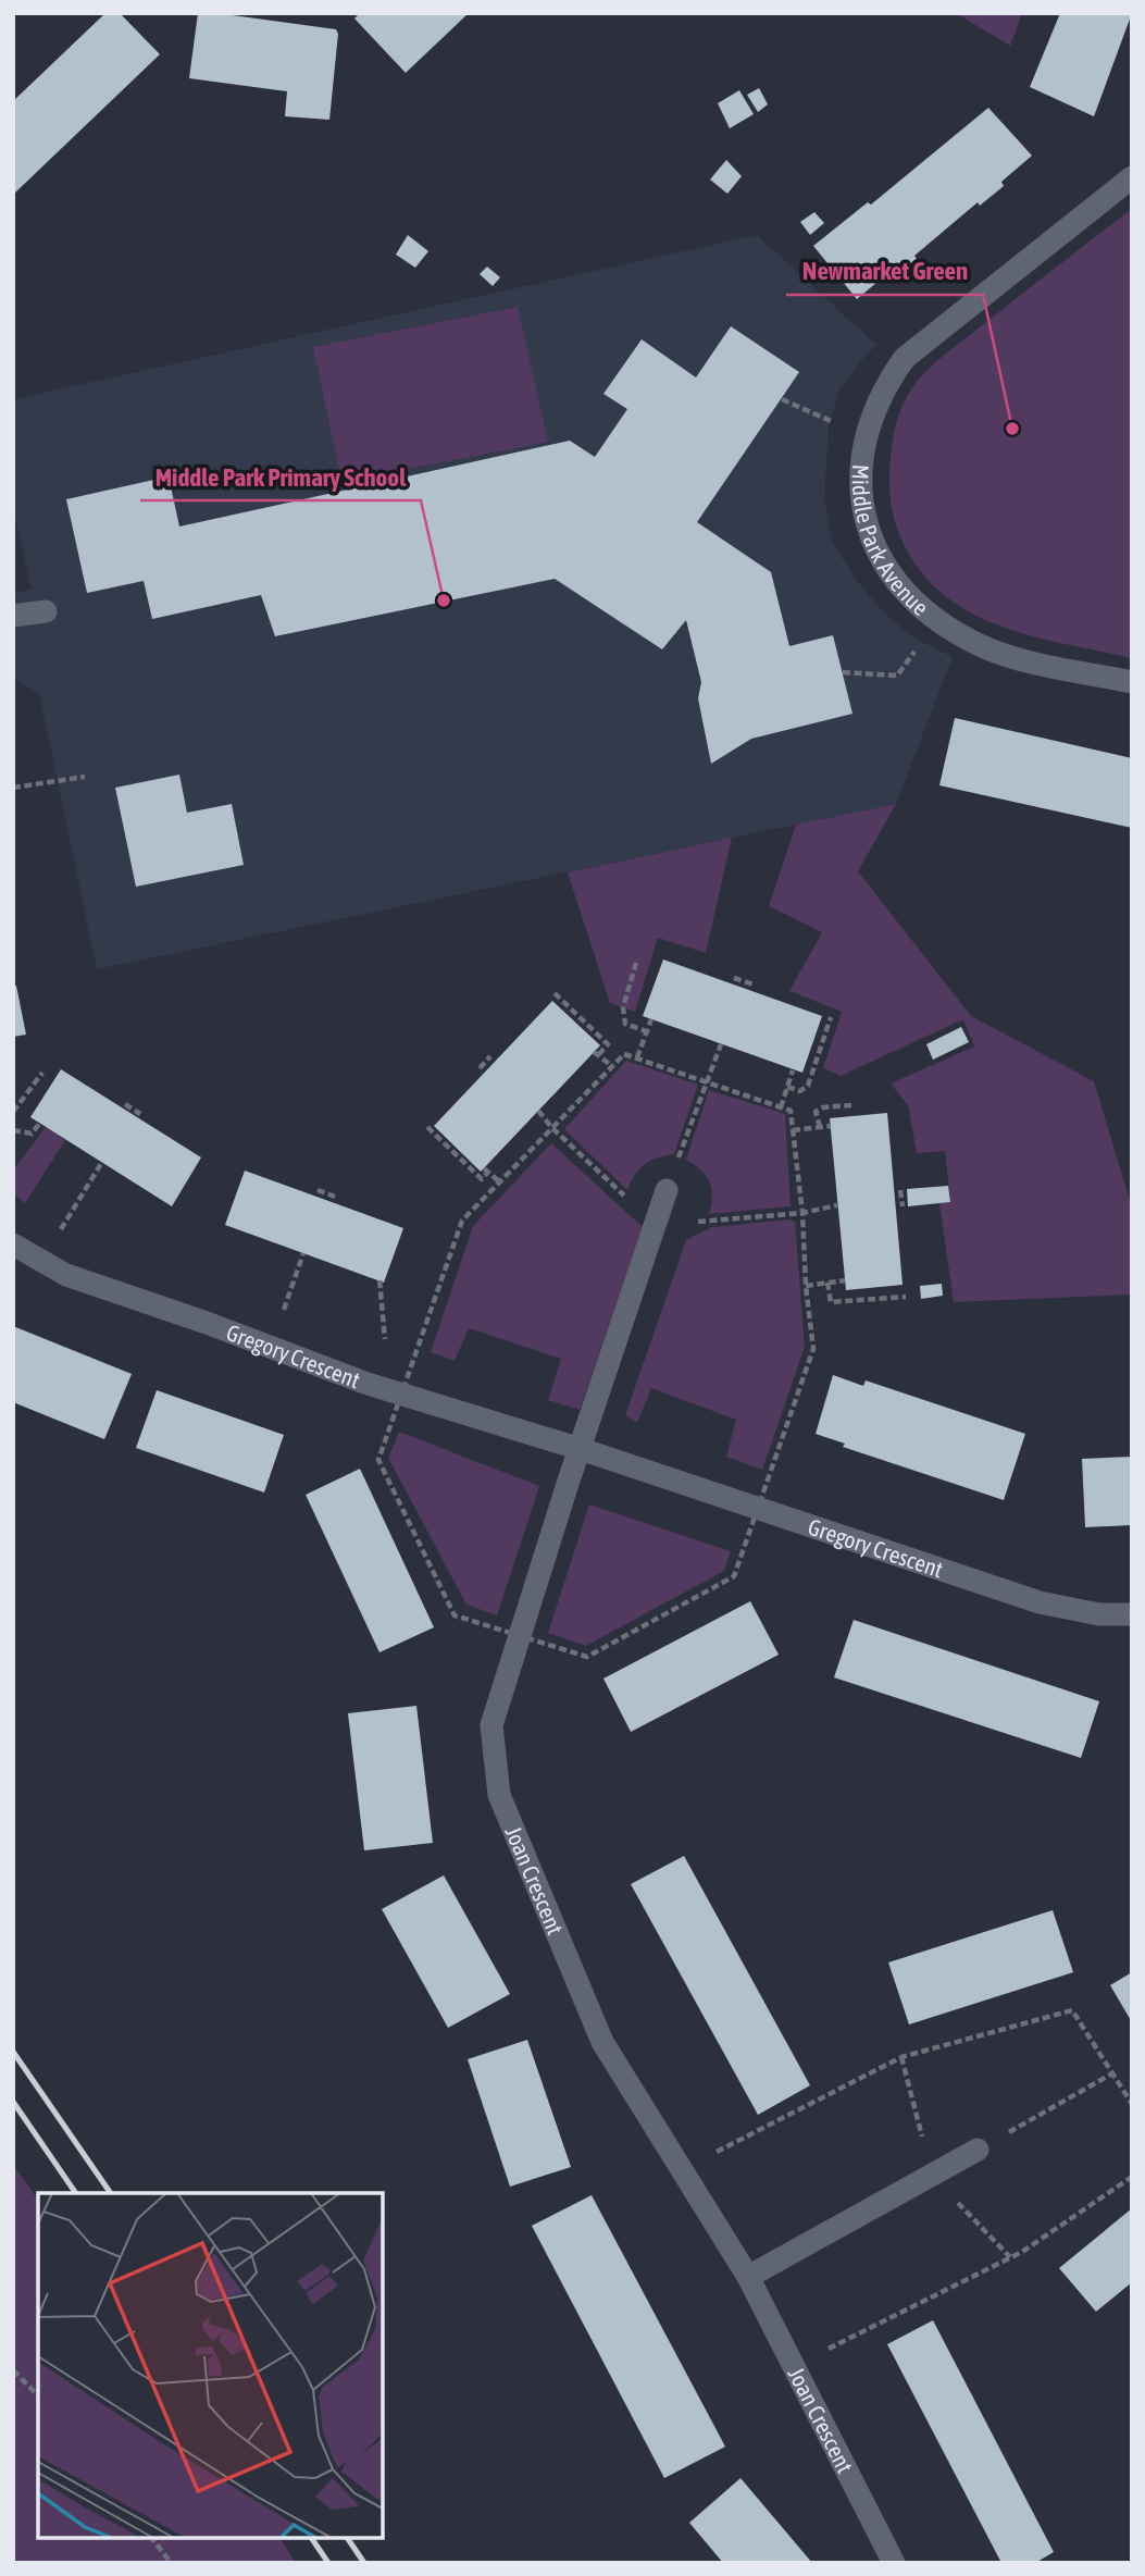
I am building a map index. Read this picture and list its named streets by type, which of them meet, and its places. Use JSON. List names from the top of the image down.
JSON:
{
  "streets": {
    "street": ["Middle Park Avenue", "Gregory Crescent", "Joan Crescent"]
  },
  "crossings": [
    ["Gregory Crescent", "Joan Crescent"]
  ],
  "places": ["Newmarket Green", "Middle Park Primary School"]
}
